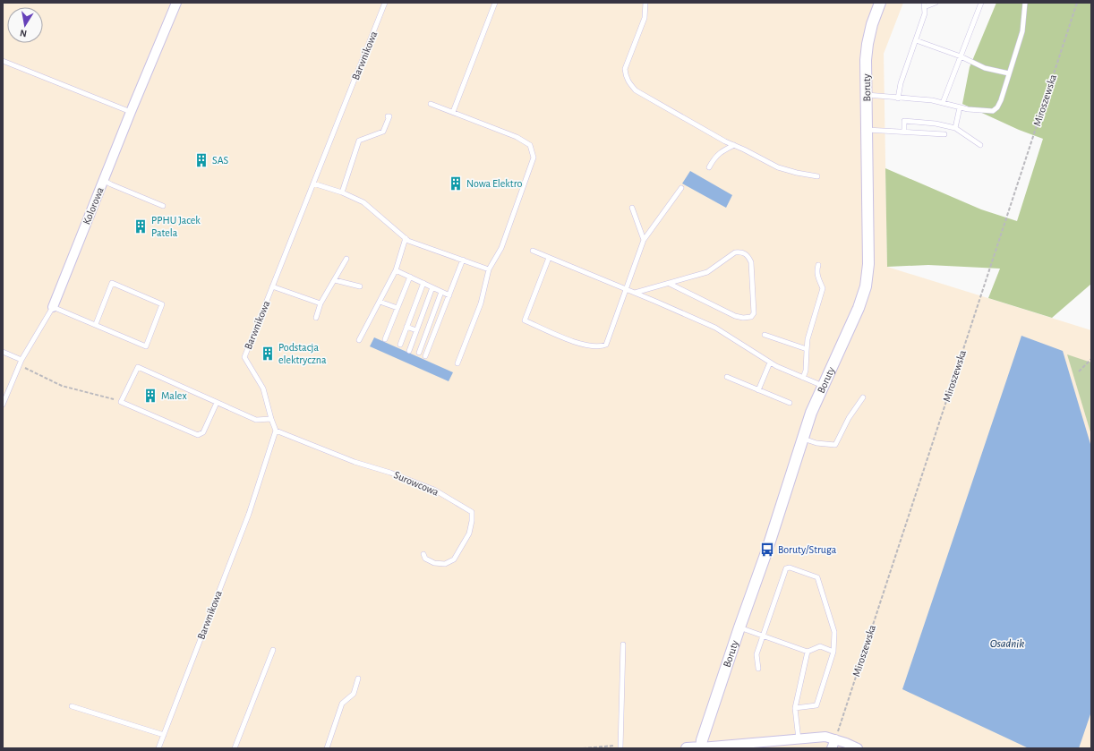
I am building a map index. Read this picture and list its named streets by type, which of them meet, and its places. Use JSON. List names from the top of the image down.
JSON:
{
  "streets": {
    "street": ["Boruty", "Kolorowa"],
    "lane": ["Barwnikowa", "Surowcowa"],
    "path": ["Miroszewska"]
  },
  "crossings": [
    ["Barwnikowa", "Surowcowa"]
  ],
  "water": ["Osadnik"],
  "places": {
    "building": [
      "SAS",
      "Nowa Elektro",
      "PPHU Jacek Patela",
      "Podstacja elektryczna",
      "Malex"
    ],
    "bus stop": ["Boruty/Struga"]
  },
  "north": "bottom"
}
